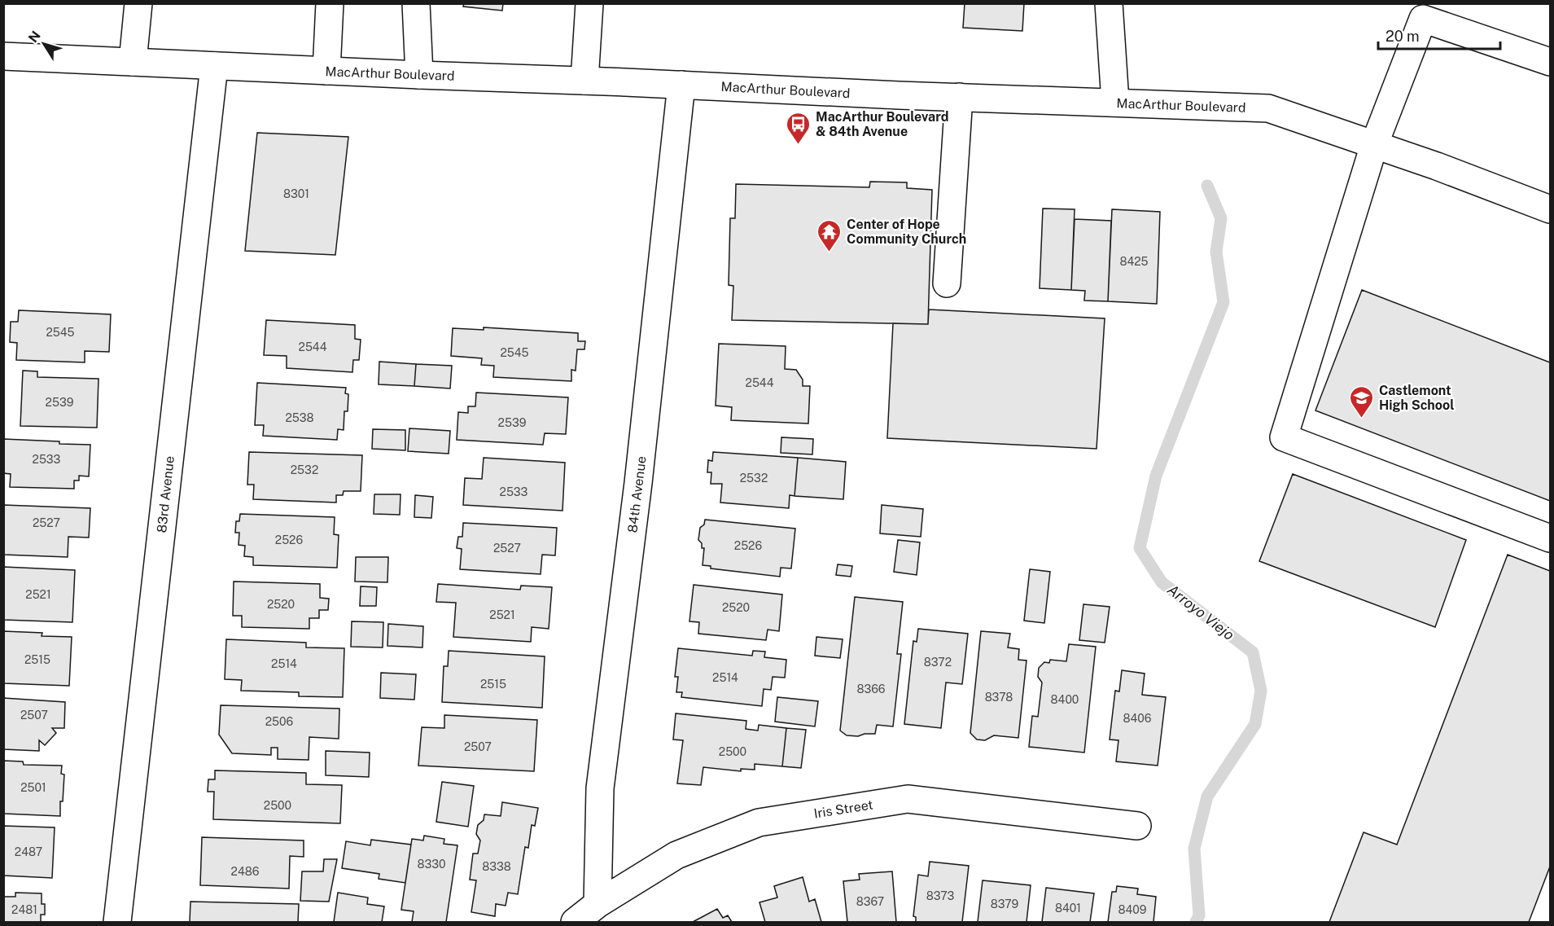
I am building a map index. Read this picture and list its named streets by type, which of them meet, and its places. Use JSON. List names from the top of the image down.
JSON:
{
  "streets": {
    "street": [
      "MacArthur Boulevard",
      "83rd Avenue",
      "84th Avenue",
      "Iris Street"
    ]
  },
  "crossings": [
    ["MacArthur Boulevard", "83rd Avenue"],
    ["MacArthur Boulevard", "84th Avenue"],
    ["84th Avenue", "Iris Street"]
  ],
  "water": ["Arroyo Viejo"],
  "places": {
    "bus stop": ["MacArthur Boulevard & 84th Avenue"],
    "temple": ["Center of Hope Community Church"],
    "school or university": ["Castlemont High School"]
  },
  "house_numbers": [
    "8301",
    "8425",
    "2545",
    "2544",
    "2545",
    "2544",
    "2539",
    "2538",
    "2539",
    "2533",
    "2532",
    "2532",
    "2533",
    "2527",
    "2526",
    "2526",
    "2527",
    "2521",
    "2520",
    "2520",
    "2521",
    "2515",
    "8372",
    "2514",
    "2514",
    "2515",
    "8366",
    "8378",
    "8400",
    "2507",
    "8406",
    "2506",
    "2507",
    "2500",
    "2501",
    "2500",
    "2487",
    "8330",
    "8338",
    "2486",
    "8373",
    "8367",
    "8379",
    "8401",
    "2481",
    "8409"
  ],
  "scale_bar": "20 m",
  "north": "top left"
}
